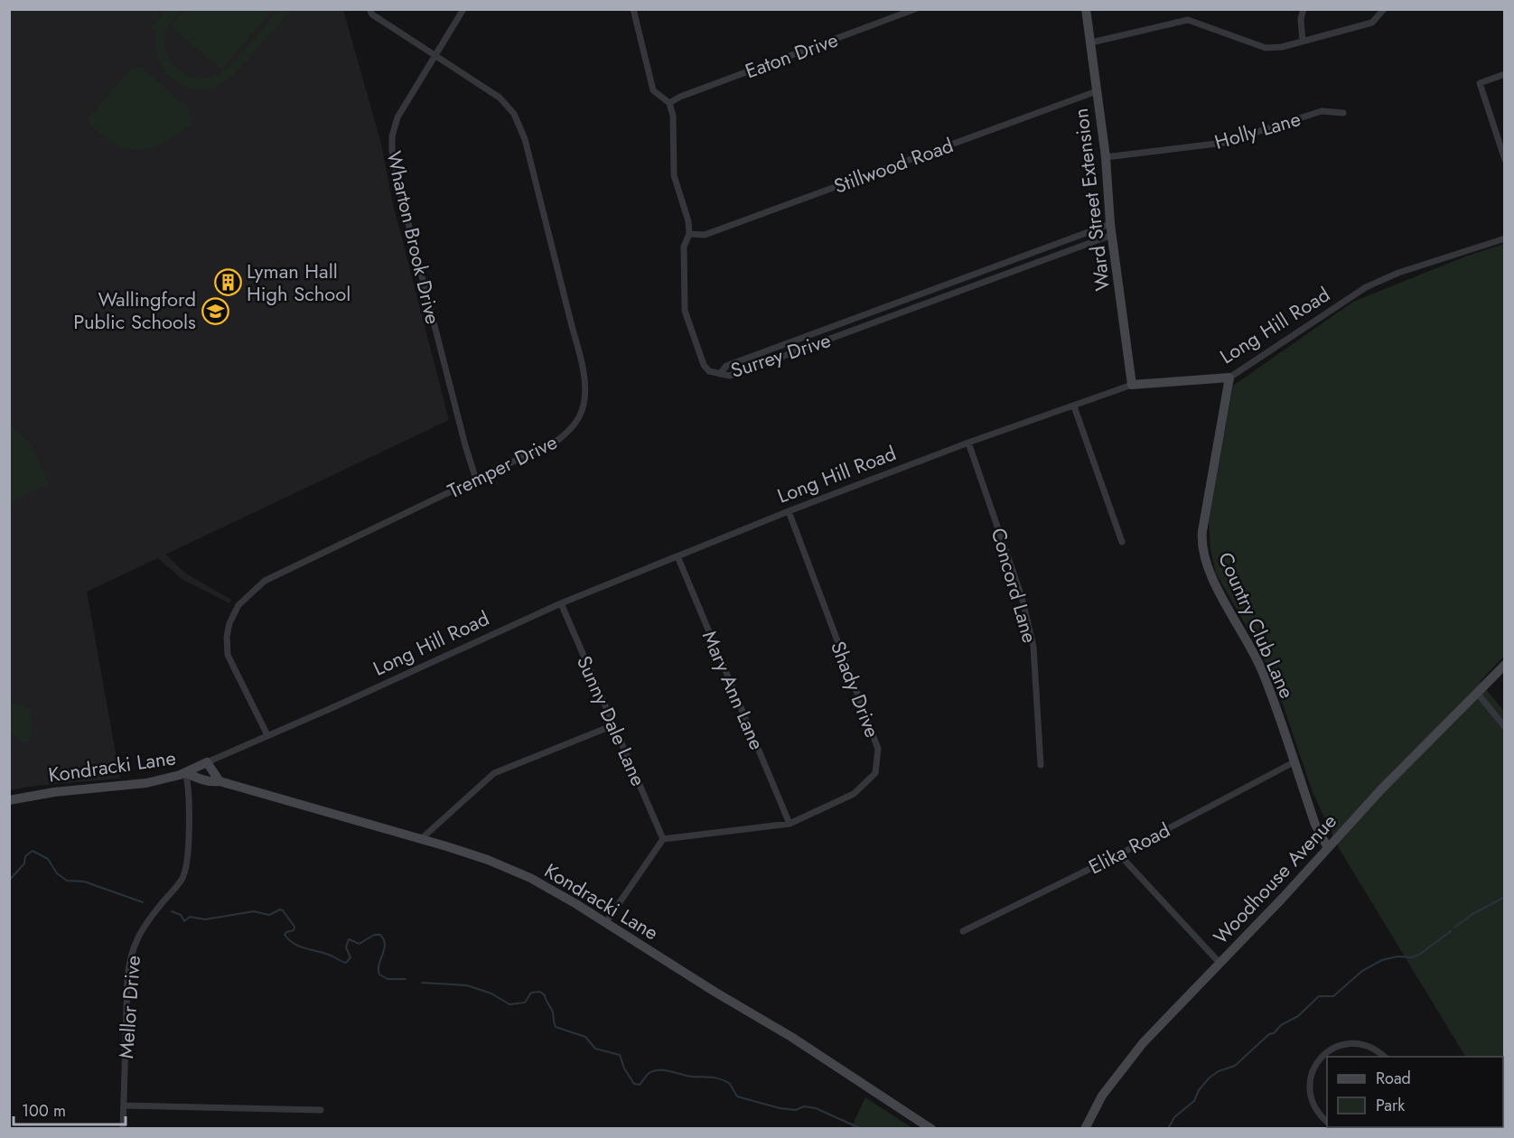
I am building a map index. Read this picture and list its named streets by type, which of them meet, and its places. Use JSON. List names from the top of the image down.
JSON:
{
  "streets": {
    "main road": [
      "Ward Street Extension",
      "Long Hill Road",
      "Country Club Lane",
      "Kondracki Lane",
      "Woodhouse Avenue"
    ],
    "street": [
      "Eaton Drive",
      "Holly Lane",
      "Stillwood Road",
      "Wharton Brook Drive",
      "Surrey Drive",
      "Tremper Drive",
      "Concord Lane",
      "Shady Drive",
      "Mary Ann Lane",
      "Sunny Dale Lane",
      "Elika Road",
      "Mellor Drive"
    ]
  },
  "crossings": [
    ["Holly Lane", "Ward Street Extension"],
    ["Stillwood Road", "Ward Street Extension"],
    ["Ward Street Extension", "Long Hill Road"],
    ["Ward Street Extension", "Surrey Drive"],
    ["Wharton Brook Drive", "Tremper Drive"],
    ["Long Hill Road", "Tremper Drive"],
    ["Long Hill Road", "Concord Lane"],
    ["Long Hill Road", "Country Club Lane"],
    ["Long Hill Road", "Shady Drive"],
    ["Long Hill Road", "Mary Ann Lane"],
    ["Long Hill Road", "Sunny Dale Lane"],
    ["Long Hill Road", "Kondracki Lane"],
    ["Long Hill Road", "Mellor Drive"],
    ["Country Club Lane", "Elika Road"],
    ["Country Club Lane", "Woodhouse Avenue"],
    ["Shady Drive", "Mary Ann Lane"],
    ["Shady Drive", "Sunny Dale Lane"],
    ["Kondracki Lane", "Mellor Drive"]
  ],
  "places": {
    "building": ["Lyman Hall High School"],
    "school or university": ["Wallingford Public Schools"]
  },
  "legend": ["Road", "Park"],
  "scale_bar": "100 m"
}
